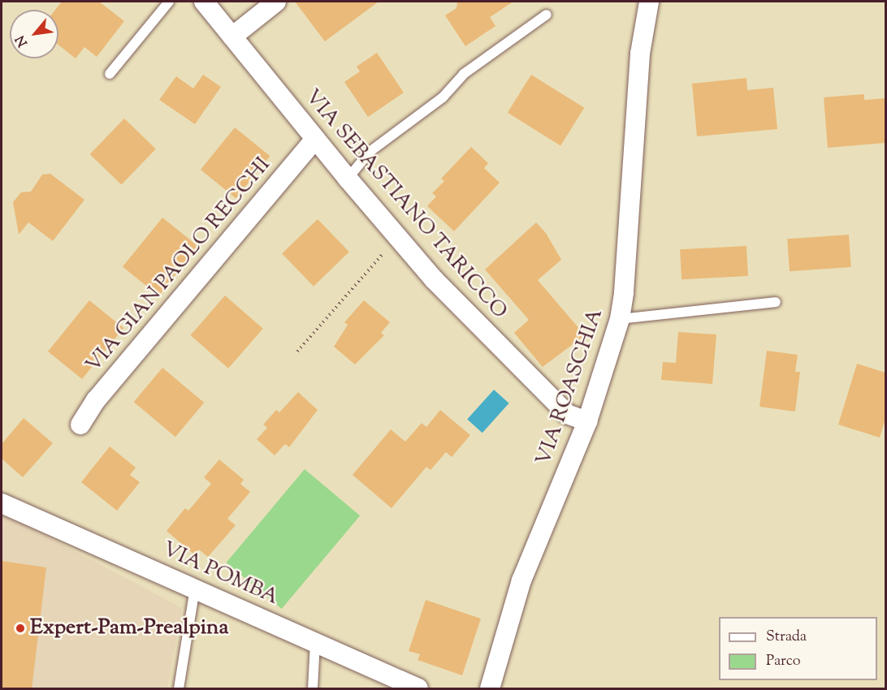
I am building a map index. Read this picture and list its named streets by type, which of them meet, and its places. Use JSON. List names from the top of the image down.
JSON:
{
  "streets": {
    "street": [
      "VIA SEBASTIANO TARICCO",
      "VIA GIAN PAOLO RECCHI",
      "VIA ROASCHIA",
      "VIA POMBA"
    ]
  },
  "crossings": [
    ["VIA SEBASTIANO TARICCO", "VIA GIAN PAOLO RECCHI"],
    ["VIA SEBASTIANO TARICCO", "VIA ROASCHIA"]
  ],
  "places": ["Expert-Pam-Prealpina"],
  "legend": ["Strada", "Parco"],
  "north": "bottom left"
}
